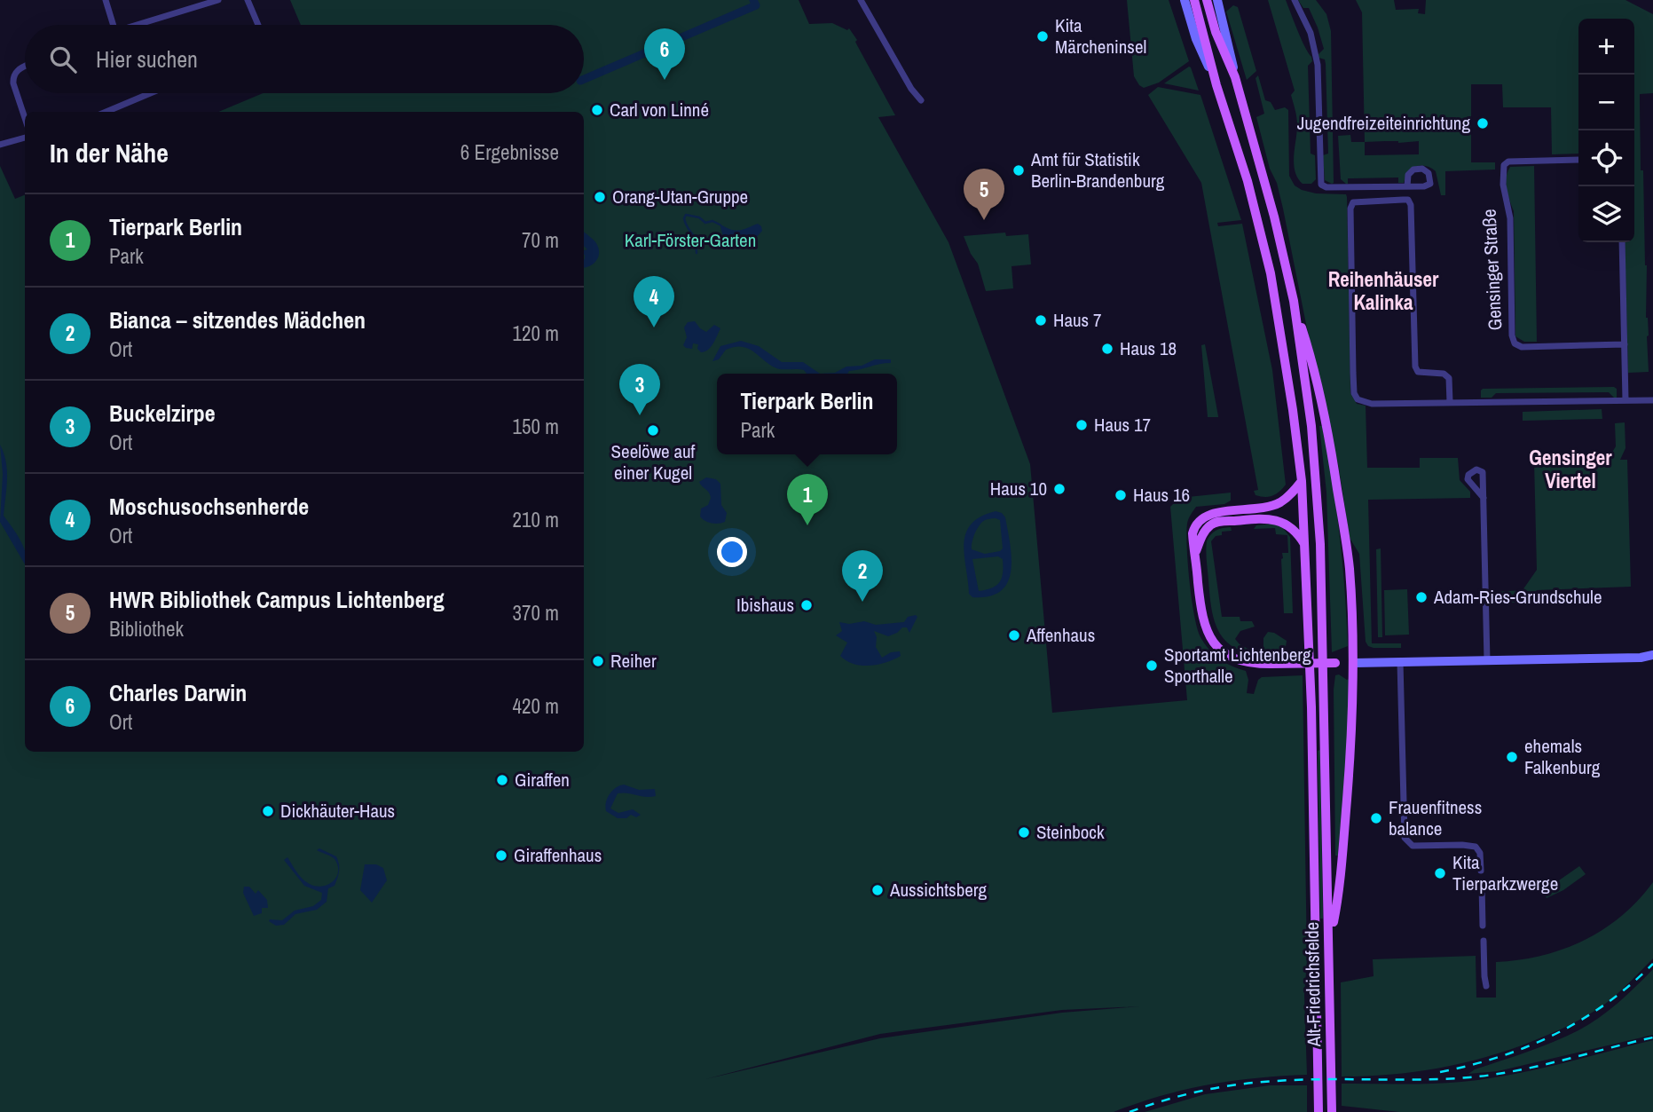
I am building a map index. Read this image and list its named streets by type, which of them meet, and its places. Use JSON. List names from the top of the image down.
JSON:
{
  "streets": {
    "main road": ["Alt-Friedrichsfelde"],
    "street": ["Gensinger Straße"]
  },
  "districts": ["Reihenhäuser Kalinka", "Gensinger Viertel"],
  "parks": ["Karl-Förster-Garten"],
  "places": [
    "Kita Märcheninsel",
    "Carl von Linné",
    "Jugendfreizeiteinrichtung",
    "Amt für Statistik Berlin-Brandenburg",
    "Orang-Utan-Gruppe",
    "Haus 7",
    "Haus 18",
    "Haus 17",
    "Seelöwe auf einer Kugel",
    "Haus 10",
    "Haus 16",
    "Adam-Ries-Grundschule",
    "Ibishaus",
    "Affenhaus",
    "Reiher",
    "Sportamt Lichtenberg Sporthalle",
    "ehemals Falkenburg",
    "Giraffen",
    "Dickhäuter-Haus",
    "Frauenfitness balance",
    "Steinbock",
    "Giraffenhaus",
    "Kita Tierparkzwerge",
    "Aussichtsberg"
  ],
  "page": {
    "map_buttons": ["+", "−"],
    "search": "Hier suchen",
    "pins": [
      "6",
      "5",
      "4",
      "3",
      "1",
      "2"
    ],
    "heading": ["In der Nähe", "6 Ergebnisse"],
    "list": [
      {
        "mark": "1",
        "name": "Tierpark Berlin",
        "note": "Park",
        "value": "70 m"
      },
      {
        "mark": "2",
        "name": "Bianca – sitzendes Mädchen",
        "note": "Ort",
        "value": "120 m"
      },
      {
        "mark": "3",
        "name": "Buckelzirpe",
        "note": "Ort",
        "value": "150 m"
      },
      {
        "mark": "4",
        "name": "Moschusochsenherde",
        "note": "Ort",
        "value": "210 m"
      },
      {
        "mark": "5",
        "name": "HWR Bibliothek Campus Lichtenberg",
        "note": "Bibliothek",
        "value": "370 m"
      },
      {
        "mark": "6",
        "name": "Charles Darwin",
        "note": "Ort",
        "value": "420 m"
      }
    ],
    "popup": ["Tierpark Berlin", "Park"]
  }
}
